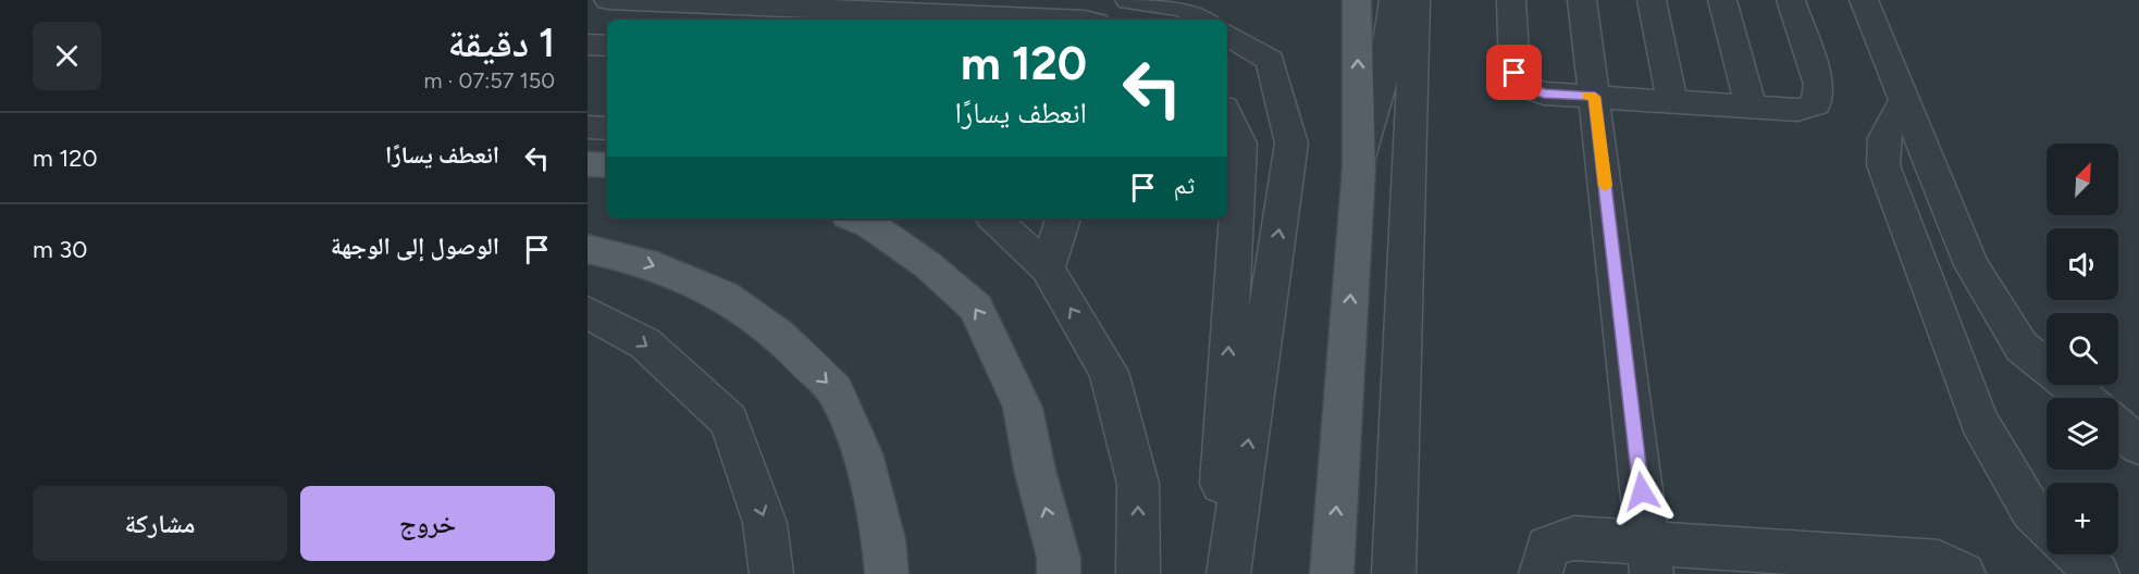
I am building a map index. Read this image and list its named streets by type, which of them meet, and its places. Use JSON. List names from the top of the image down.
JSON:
{
  "north": "top right",
  "page": {
    "heading": ["1 دقيقة", "150 m · 07:57"],
    "turn": ["120 m", "انعطف يسارًا"],
    "list": [
      {
        "name": "انعطف يسارًا",
        "value": "120 m"
      },
      {
        "name": "الوصول إلى الوجهة",
        "value": "30 m"
      }
    ],
    "map_buttons": "+",
    "then": "ثم",
    "buttons": ["خروج", "مشاركة"]
  }
}
